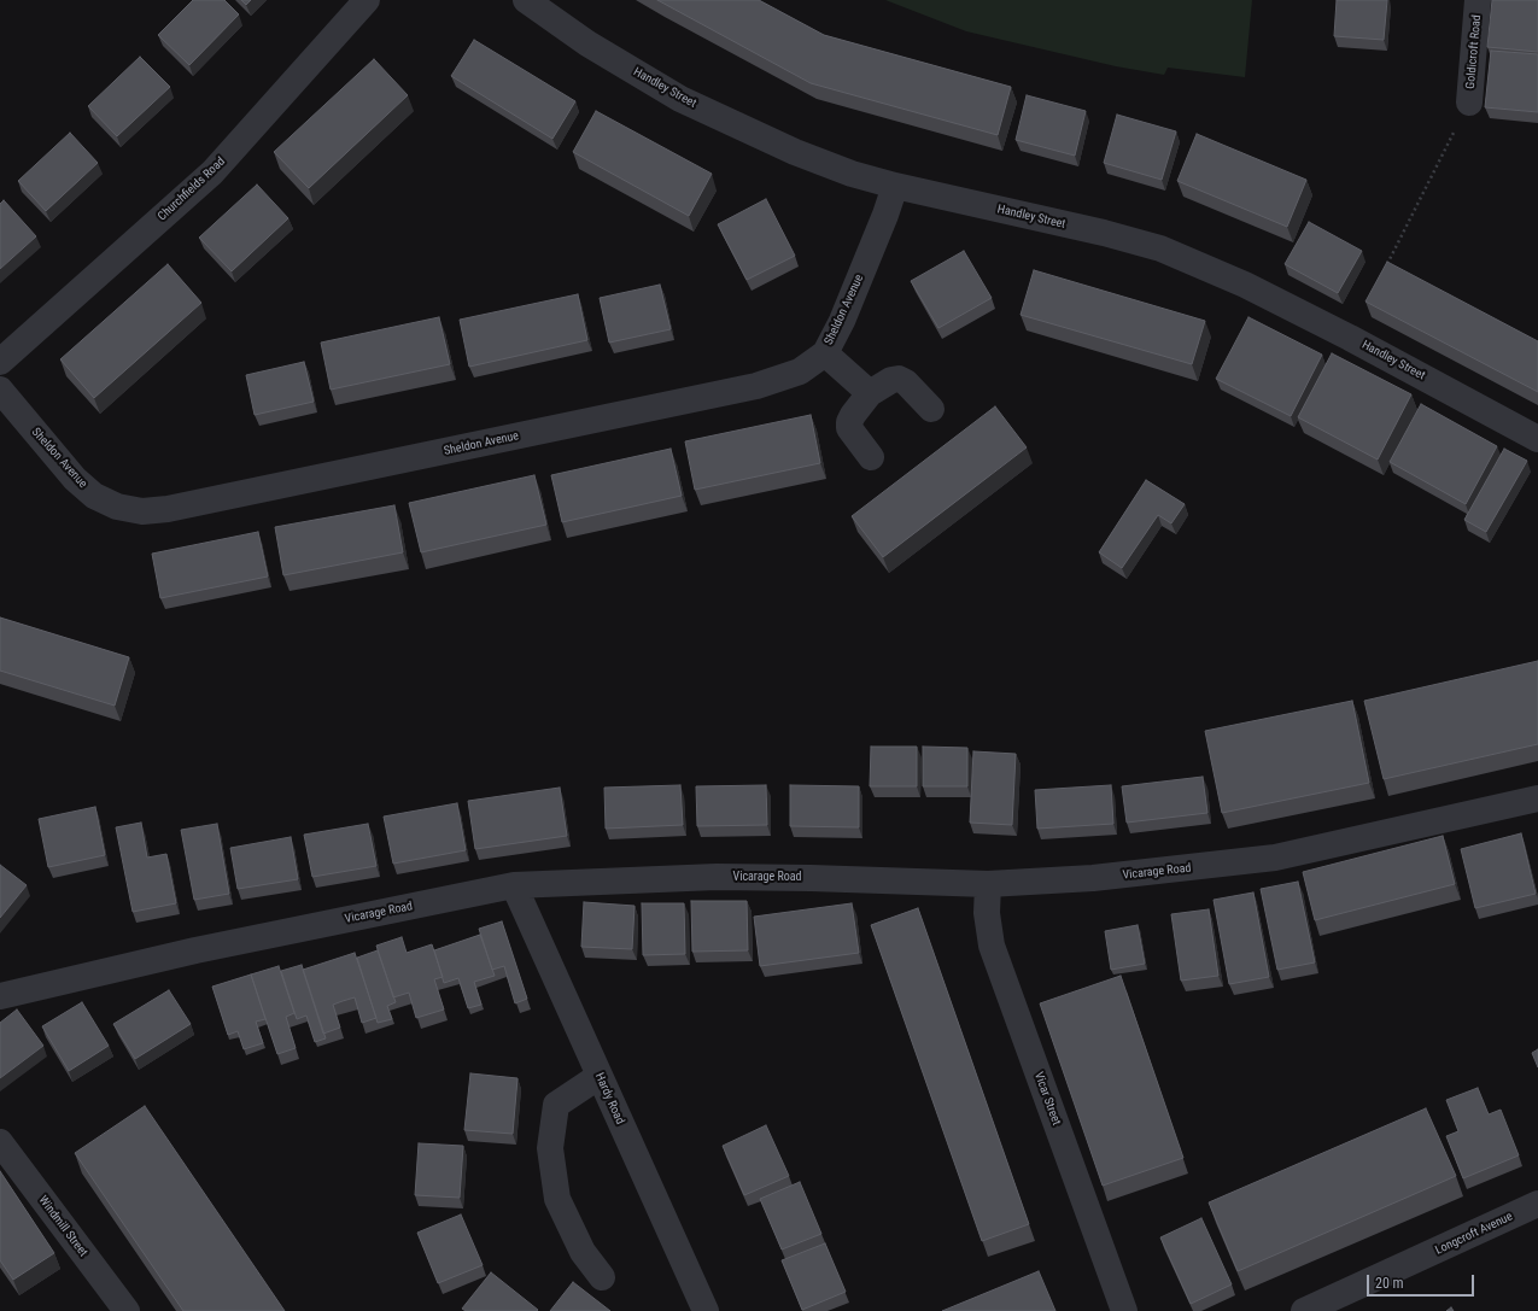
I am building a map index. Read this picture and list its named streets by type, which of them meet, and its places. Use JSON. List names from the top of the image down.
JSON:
{
  "streets": {
    "street": [
      "Goldicroft Road",
      "Handley Street",
      "Churchfields Road",
      "Sheldon Avenue",
      "Vicarage Road",
      "Hardy Road",
      "Vicar Street",
      "Windmill Street",
      "Longcroft Avenue"
    ]
  },
  "crossings": [
    ["Handley Street", "Sheldon Avenue"],
    ["Vicarage Road", "Hardy Road"],
    ["Vicarage Road", "Vicar Street"]
  ],
  "scale_bar": "20 m"
}
